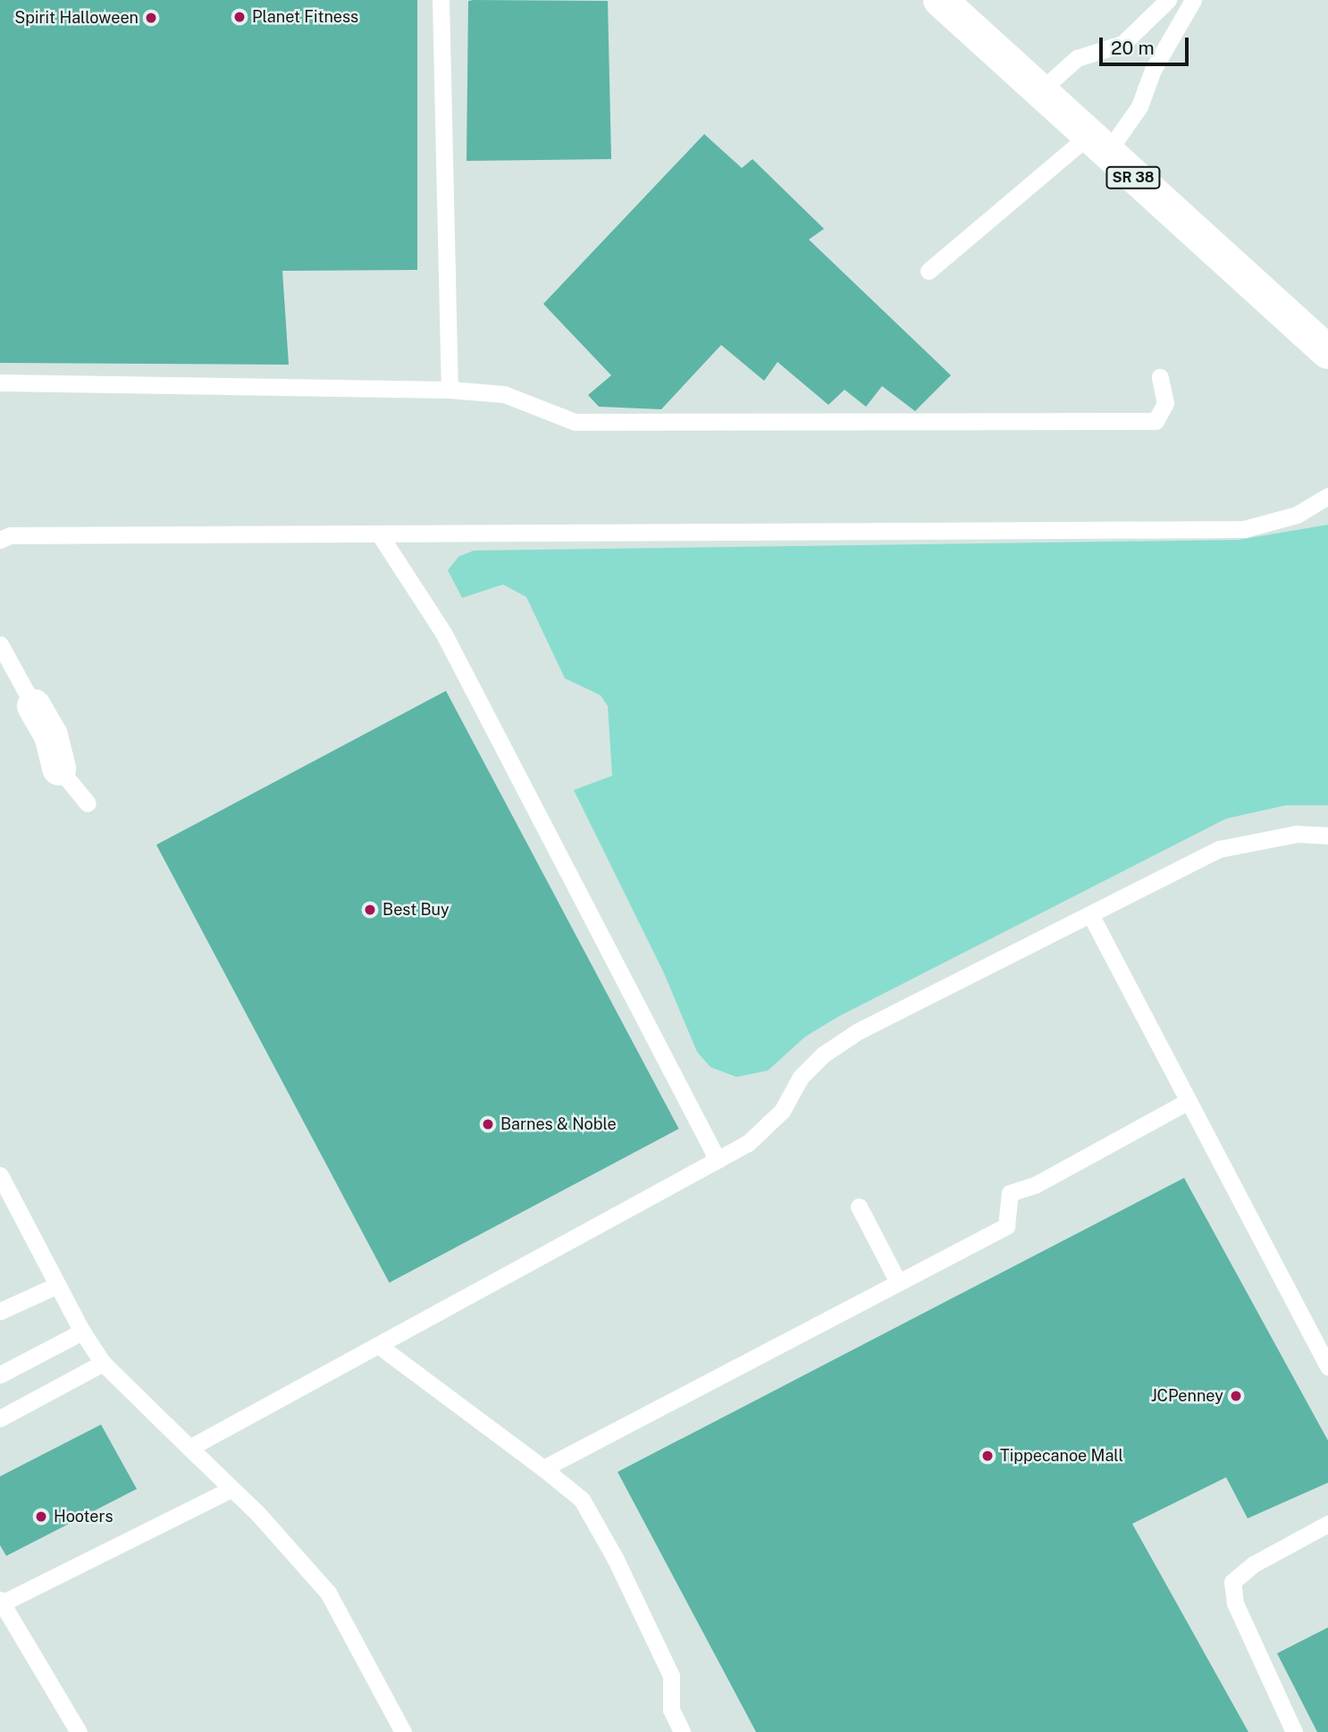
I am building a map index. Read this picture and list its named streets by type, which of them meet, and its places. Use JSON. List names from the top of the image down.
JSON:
{
  "streets": {
    "main road": ["SR 38"]
  },
  "places": [
    "Planet Fitness",
    "Spirit Halloween",
    "Best Buy",
    "Barnes & Noble",
    "JCPenney",
    "Tippecanoe Mall",
    "Hooters"
  ],
  "scale_bar": "20 m"
}
